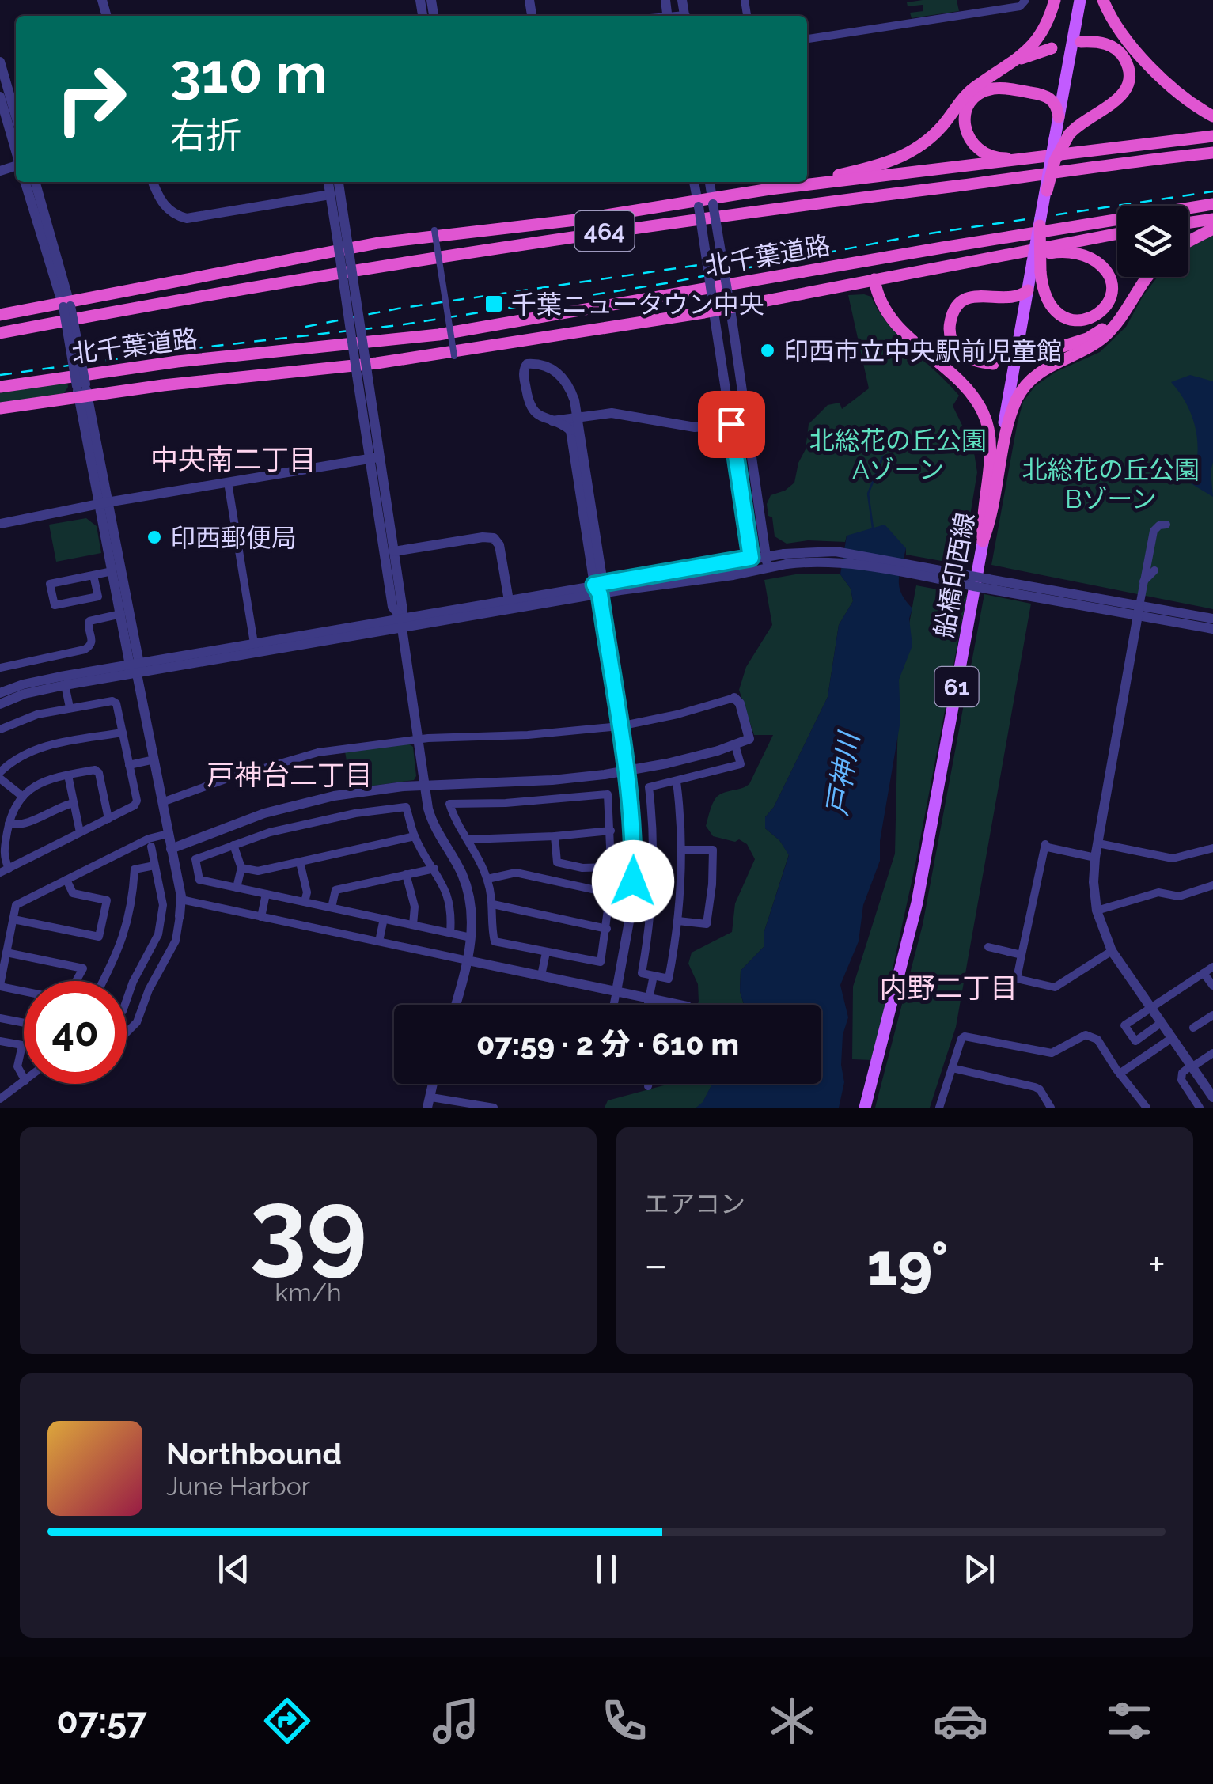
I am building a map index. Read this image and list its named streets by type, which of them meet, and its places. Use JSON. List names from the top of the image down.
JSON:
{
  "streets": {
    "highway": ["464", "北千葉道路"],
    "main road": ["船橋印西線", "61"]
  },
  "districts": ["中央南二丁目", "戸神台二丁目", "内野二丁目"],
  "water": ["戸神川"],
  "parks": ["北総花の丘公園 Aゾーン", "北総花の丘公園 Bゾーン"],
  "places": {
    "transit": ["千葉ニュータウン中央"],
    "other": ["印西市立中央駅前児童館", "印西郵便局"]
  },
  "page": {
    "turn": ["310 m", "右折"],
    "limit": "40",
    "trip": "07:59 · 2 分 · 610 m",
    "tile": [
      ["39", "km/h"],
      "エアコン"
    ],
    "heat": ["−", "19°", "+"],
    "song": ["Northbound", "June Harbor"],
    "tabs": "07:57"
  }
}
